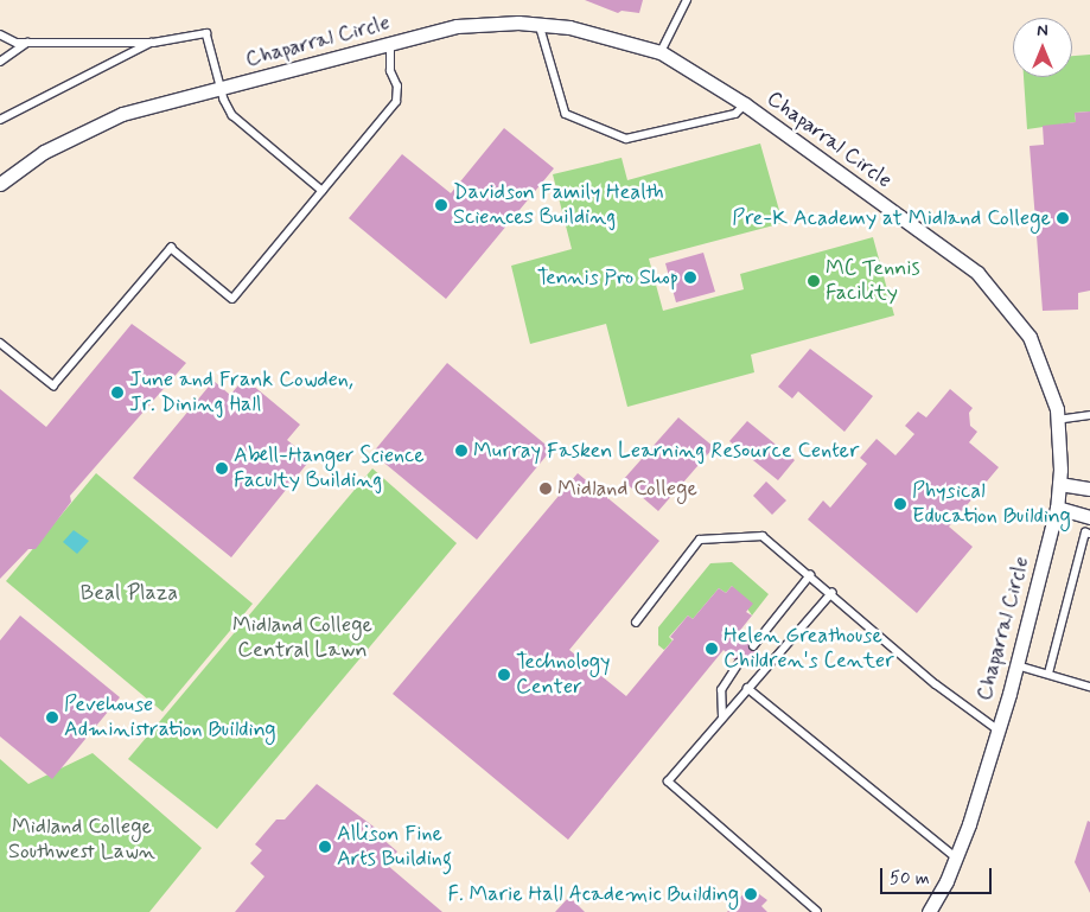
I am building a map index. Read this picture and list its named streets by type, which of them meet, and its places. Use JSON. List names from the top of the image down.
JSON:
{
  "streets": {
    "street": ["Chaparral Circle"]
  },
  "parks": ["Beal Plaza", "Midland College Central Lawn", "Midland College Southwest Lawn"],
  "places": [
    "Davidson Family Health Sciences Building",
    "Pre-K Academy at Midland College",
    "Tennis Pro Shop",
    "MC Tennis Facility",
    "June and Frank Cowden, Jr. Dining Hall",
    "Murray Fasken Learning Resource Center",
    "Abell-Hanger Science Faculty Building",
    "Midland College",
    "Physical Education Building",
    "Helen Greathouse Children's Center",
    "Technology Center",
    "Pevehouse Administration Building",
    "Allison Fine Arts Building",
    "F. Marie Hall Academic Building"
  ],
  "scale_bar": "50 m",
  "north": "top"
}
